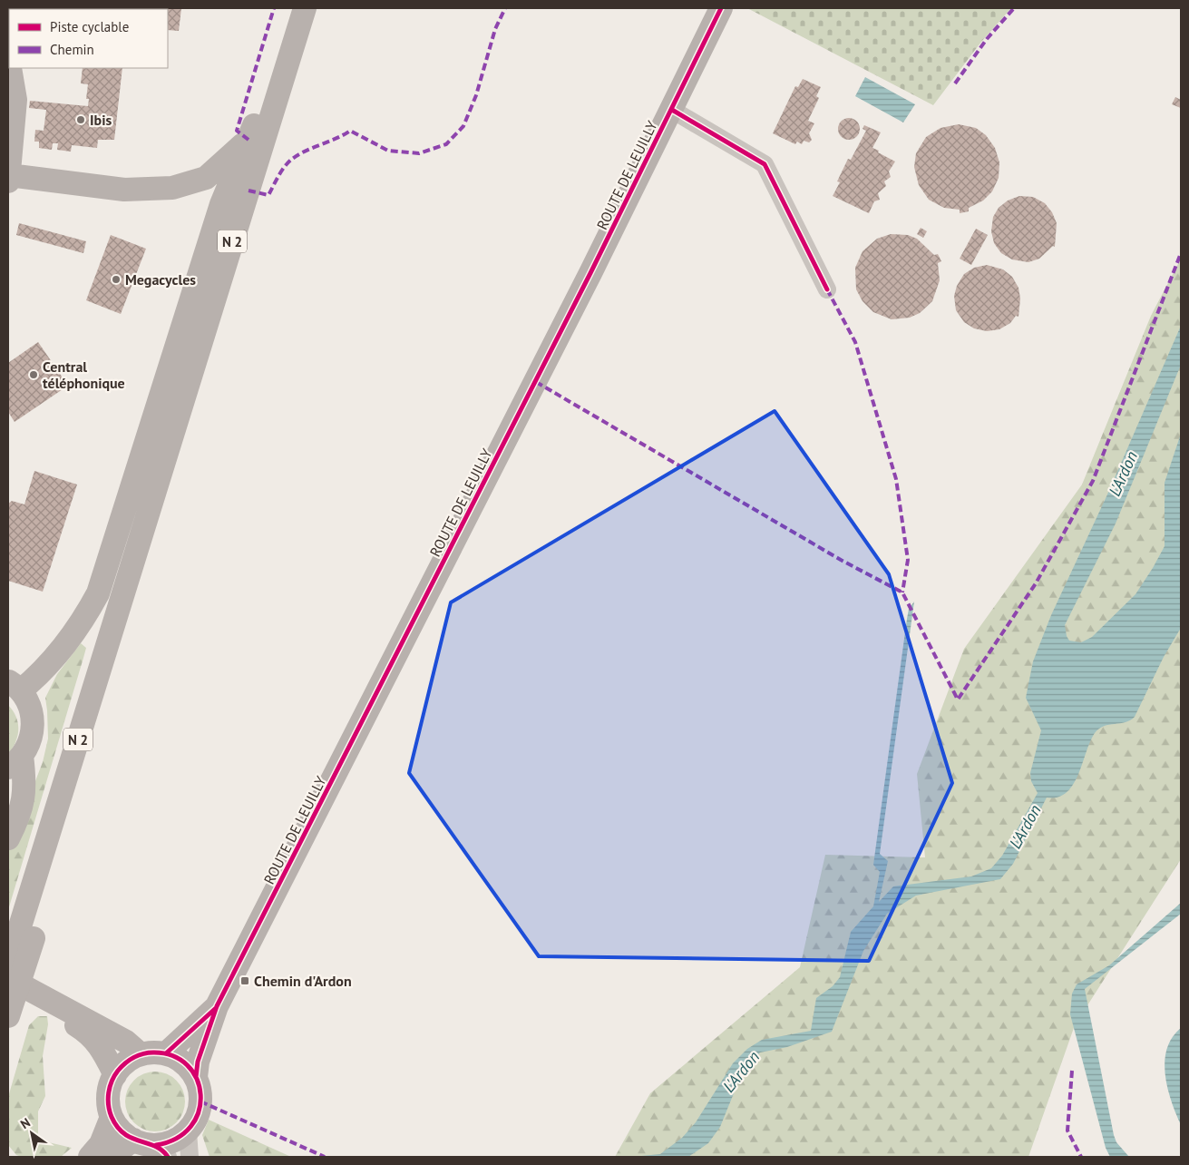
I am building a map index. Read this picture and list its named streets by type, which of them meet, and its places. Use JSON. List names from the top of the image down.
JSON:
{
  "streets": {
    "main road": ["ROUTE DE LEUILLY", "N 2"]
  },
  "water": ["L'Ardon"],
  "places": {
    "other": ["Ibis", "Megacycles", "Central téléphonique"],
    "transit": ["Chemin d'Ardon"]
  },
  "legend": ["Piste cyclable", "Chemin"],
  "north": "top left"
}
